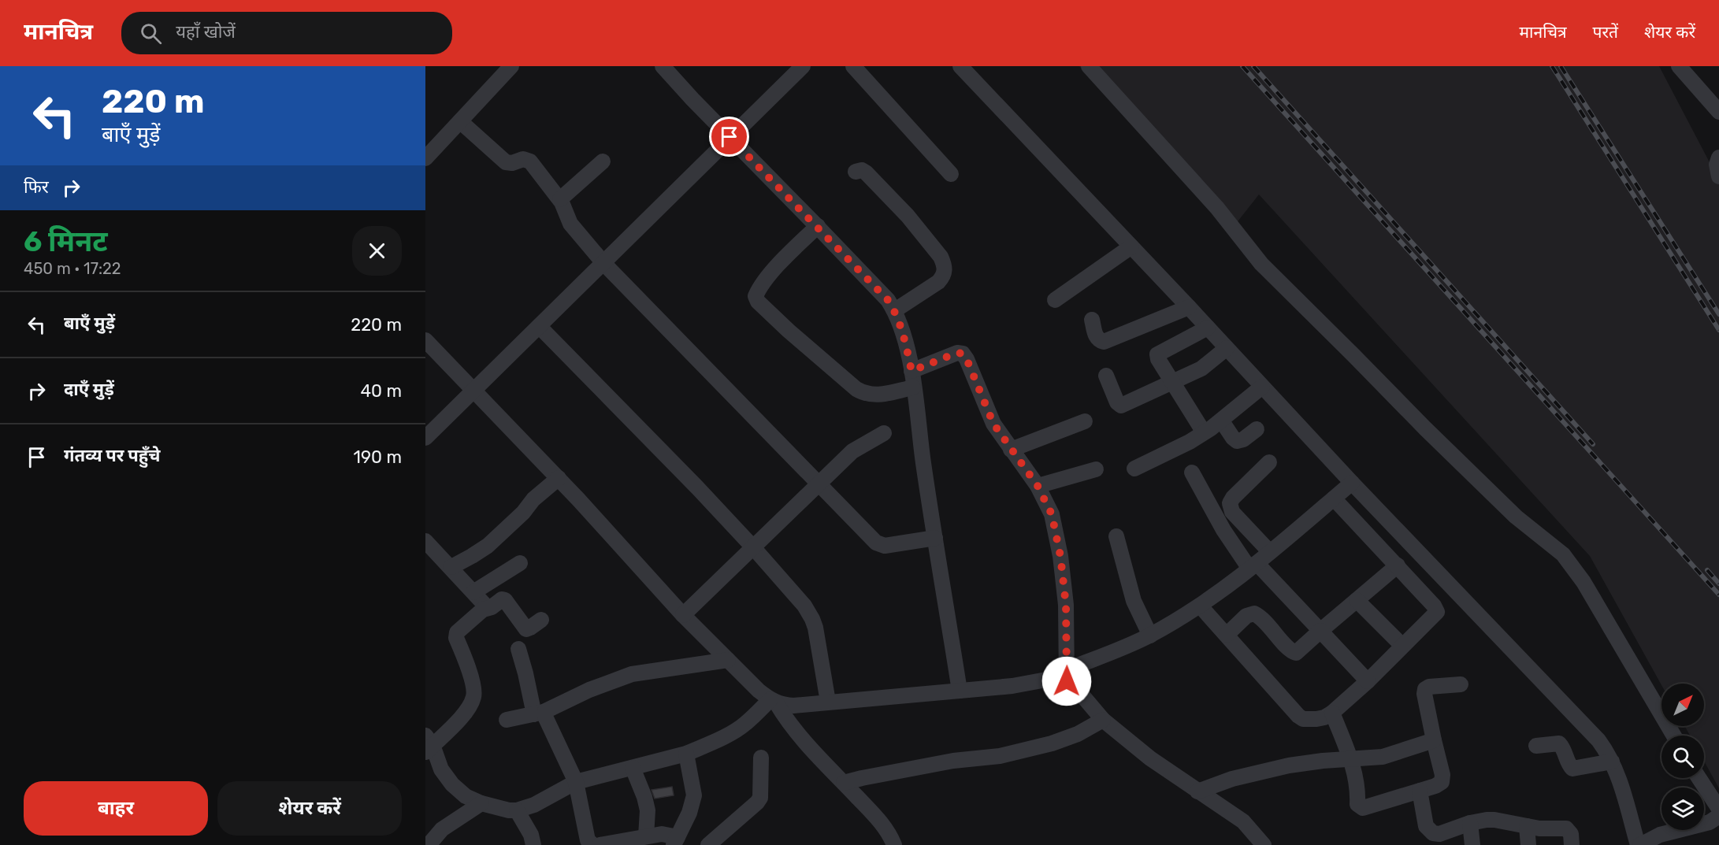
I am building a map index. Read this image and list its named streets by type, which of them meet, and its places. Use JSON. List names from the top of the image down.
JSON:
{
  "north": "top right",
  "page": {
    "header": "मानचित्र",
    "search": "यहाँ खोजें",
    "nav": ["मानचित्र", "परतें", "शेयर करें"],
    "turn": ["220 m", "बाएँ मुड़ें"],
    "then": "फिर",
    "heading": ["6 मिनट", "450 m · 17:22"],
    "list": [
      {
        "name": "बाएँ मुड़ें",
        "value": "220 m"
      },
      {
        "name": "दाएँ मुड़ें",
        "value": "40 m"
      },
      {
        "name": "गंतव्य पर पहुँचे",
        "value": "190 m"
      }
    ],
    "buttons": ["बाहर", "शेयर करें"]
  }
}
